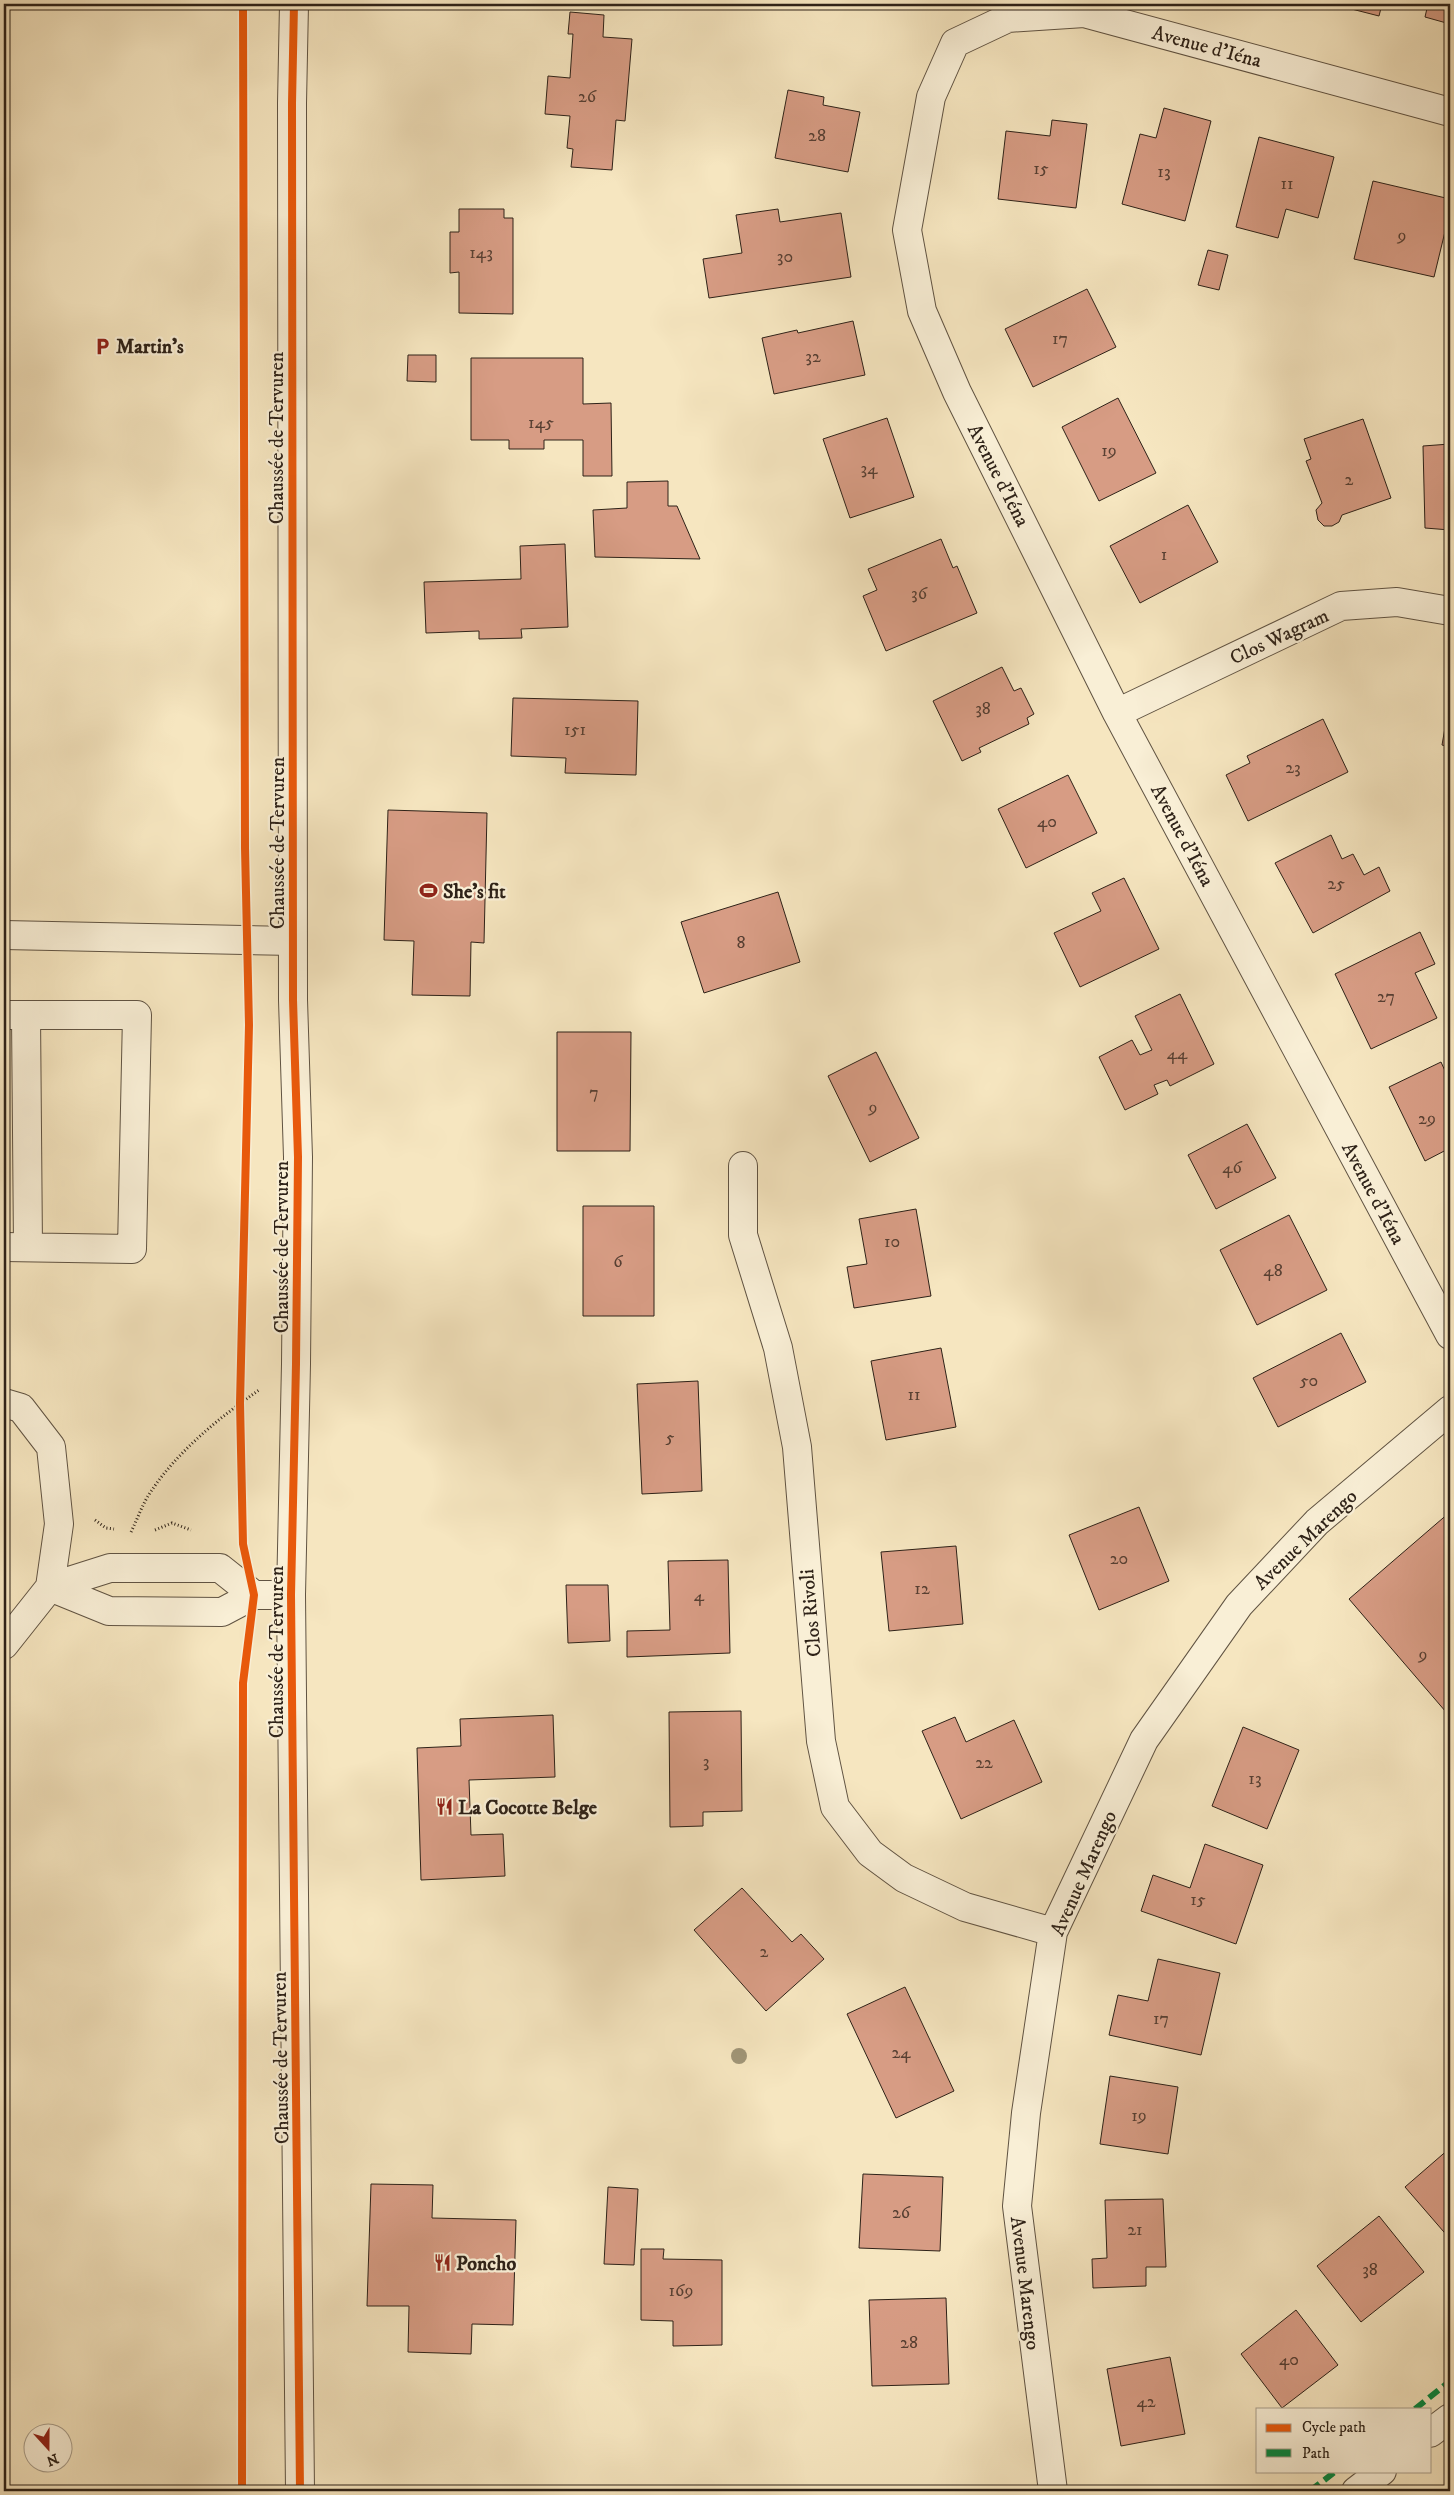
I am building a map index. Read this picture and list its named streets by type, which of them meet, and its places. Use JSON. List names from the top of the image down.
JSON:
{
  "streets": {
    "street": [
      "Avenue d'Iéna",
      "Chaussée de Tervuren",
      "Clos Wagram",
      "Avenue Marengo",
      "Clos Rivoli"
    ]
  },
  "crossings": [
    ["Avenue d'Iéna", "Clos Wagram"],
    ["Avenue Marengo", "Clos Rivoli"]
  ],
  "places": {
    "parking": ["Martin's"],
    "sports": ["She's fit"],
    "restaurant": ["La Cocotte Belge", "Poncho"]
  },
  "house_numbers": [
    "26",
    "28",
    "15",
    "13",
    "11",
    "9",
    "143",
    "30",
    "17",
    "32",
    "145",
    "19",
    "34",
    "2",
    "1",
    "36",
    "38",
    "151",
    "23",
    "40",
    "25",
    "8",
    "27",
    "44",
    "7",
    "9",
    "29",
    "46",
    "10",
    "6",
    "48",
    "50",
    "11",
    "5",
    "20",
    "12",
    "4",
    "9",
    "3",
    "22",
    "13",
    "15",
    "2",
    "17",
    "24",
    "19",
    "26",
    "21",
    "38",
    "169",
    "28",
    "40",
    "42"
  ],
  "legend": ["Cycle path", "Path"],
  "north": "bottom"
}
